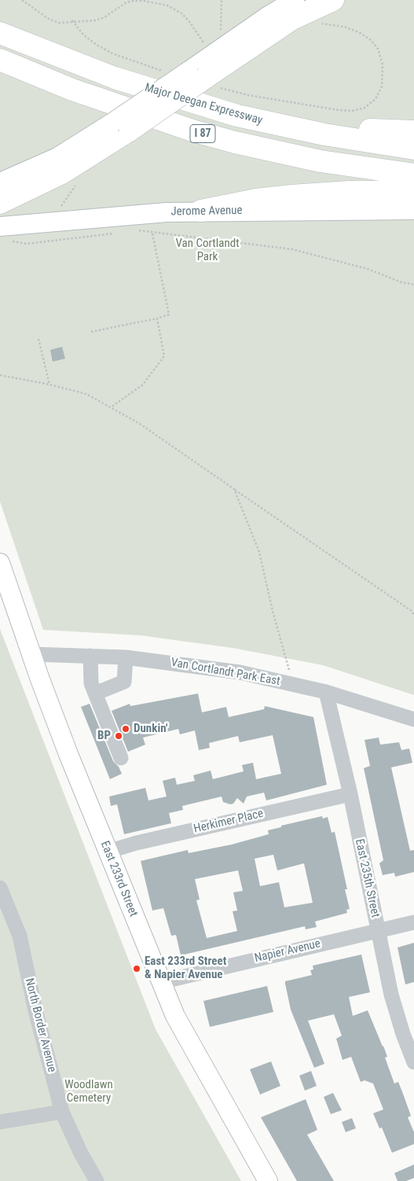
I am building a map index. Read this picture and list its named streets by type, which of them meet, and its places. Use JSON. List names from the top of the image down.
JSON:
{
  "streets": {
    "highway": ["Major Deegan Expressway", "I 87"],
    "main road": ["Jerome Avenue", "East 233rd Street"],
    "street": [
      "Van Cortlandt Park East",
      "Herkimer Place",
      "East 235th Street",
      "Napier Avenue",
      "North Border Avenue"
    ]
  },
  "crossings": [
    ["Van Cortlandt Park East", "East 235th Street"],
    ["Van Cortlandt Park East", "East 233rd Street"],
    ["Herkimer Place", "East 235th Street"],
    ["Herkimer Place", "East 233rd Street"],
    ["East 235th Street", "Napier Avenue"],
    ["East 233rd Street", "Napier Avenue"]
  ],
  "parks": ["Van Cortlandt Park", "Woodlawn Cemetery"],
  "places": ["Dunkin'", "BP", "East 233rd Street & Napier Avenue"]
}
